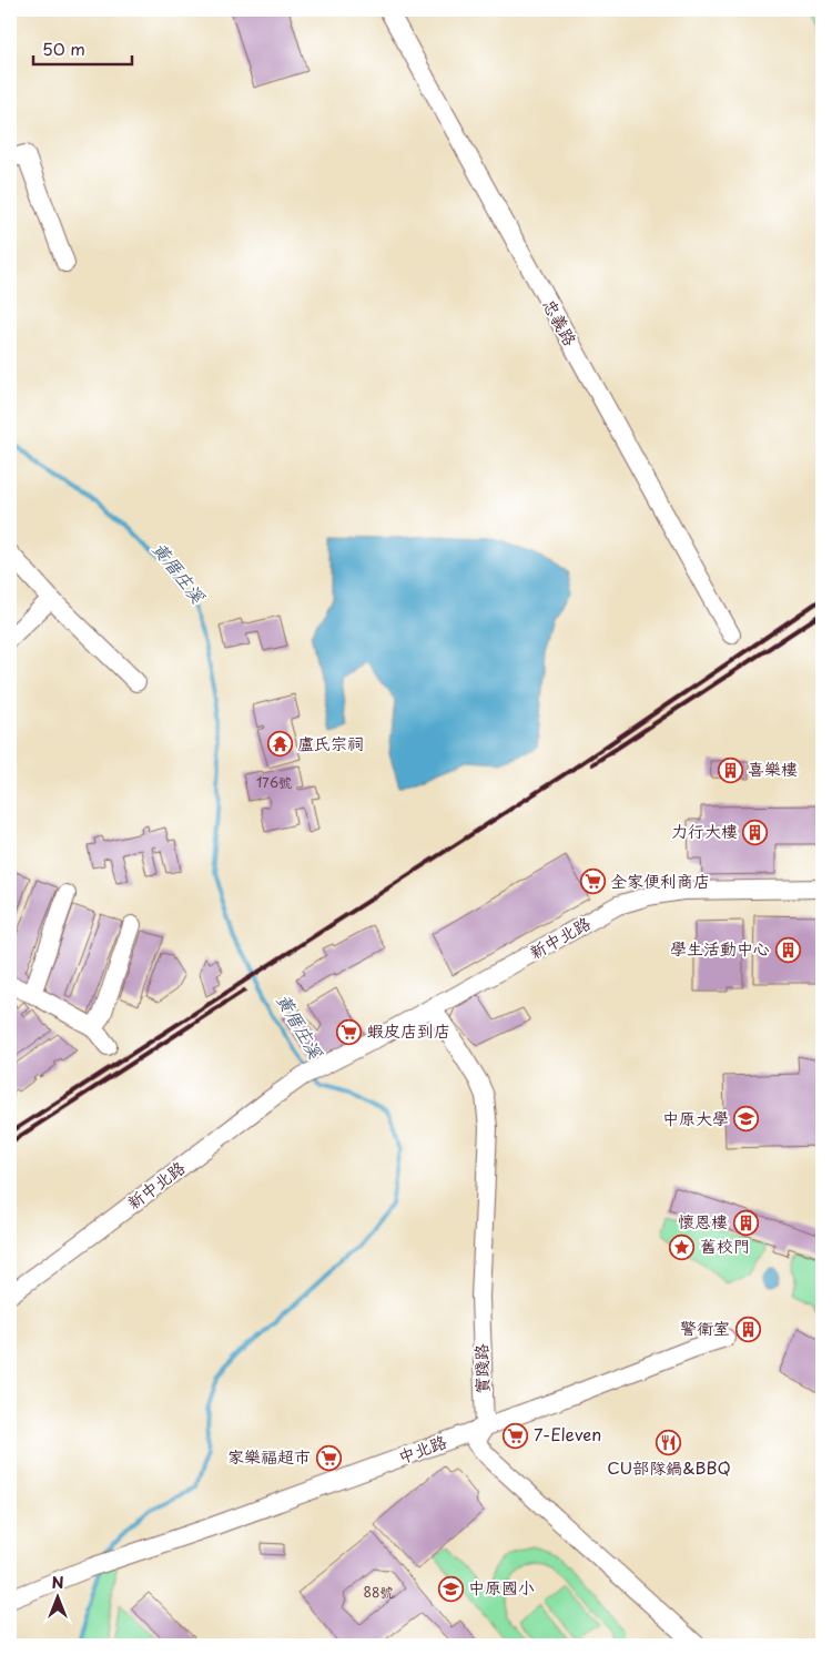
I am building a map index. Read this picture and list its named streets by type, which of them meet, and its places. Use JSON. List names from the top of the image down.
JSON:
{
  "streets": {
    "street": [
      "忠義路",
      "新中北路",
      "實踐路",
      "中北路"
    ]
  },
  "crossings": [
    ["新中北路", "實踐路"],
    ["實踐路", "中北路"]
  ],
  "water": ["黃厝庄溪"],
  "places": {
    "temple": ["盧氏宗祠"],
    "building": [
      "喜樂樓",
      "力行大樓",
      "學生活動中心",
      "懷恩樓",
      "警衛室"
    ],
    "supermarket": [
      "全家便利商店",
      "蝦皮店到店",
      "7-Eleven",
      "家樂福超市"
    ],
    "school or university": ["中原大學", "中原國小"],
    "place": ["舊校門"],
    "restaurant": ["CU部隊鍋&BBQ"]
  },
  "house_numbers": ["176號", "88號"],
  "scale_bar": "50 m",
  "north": "top"
}
